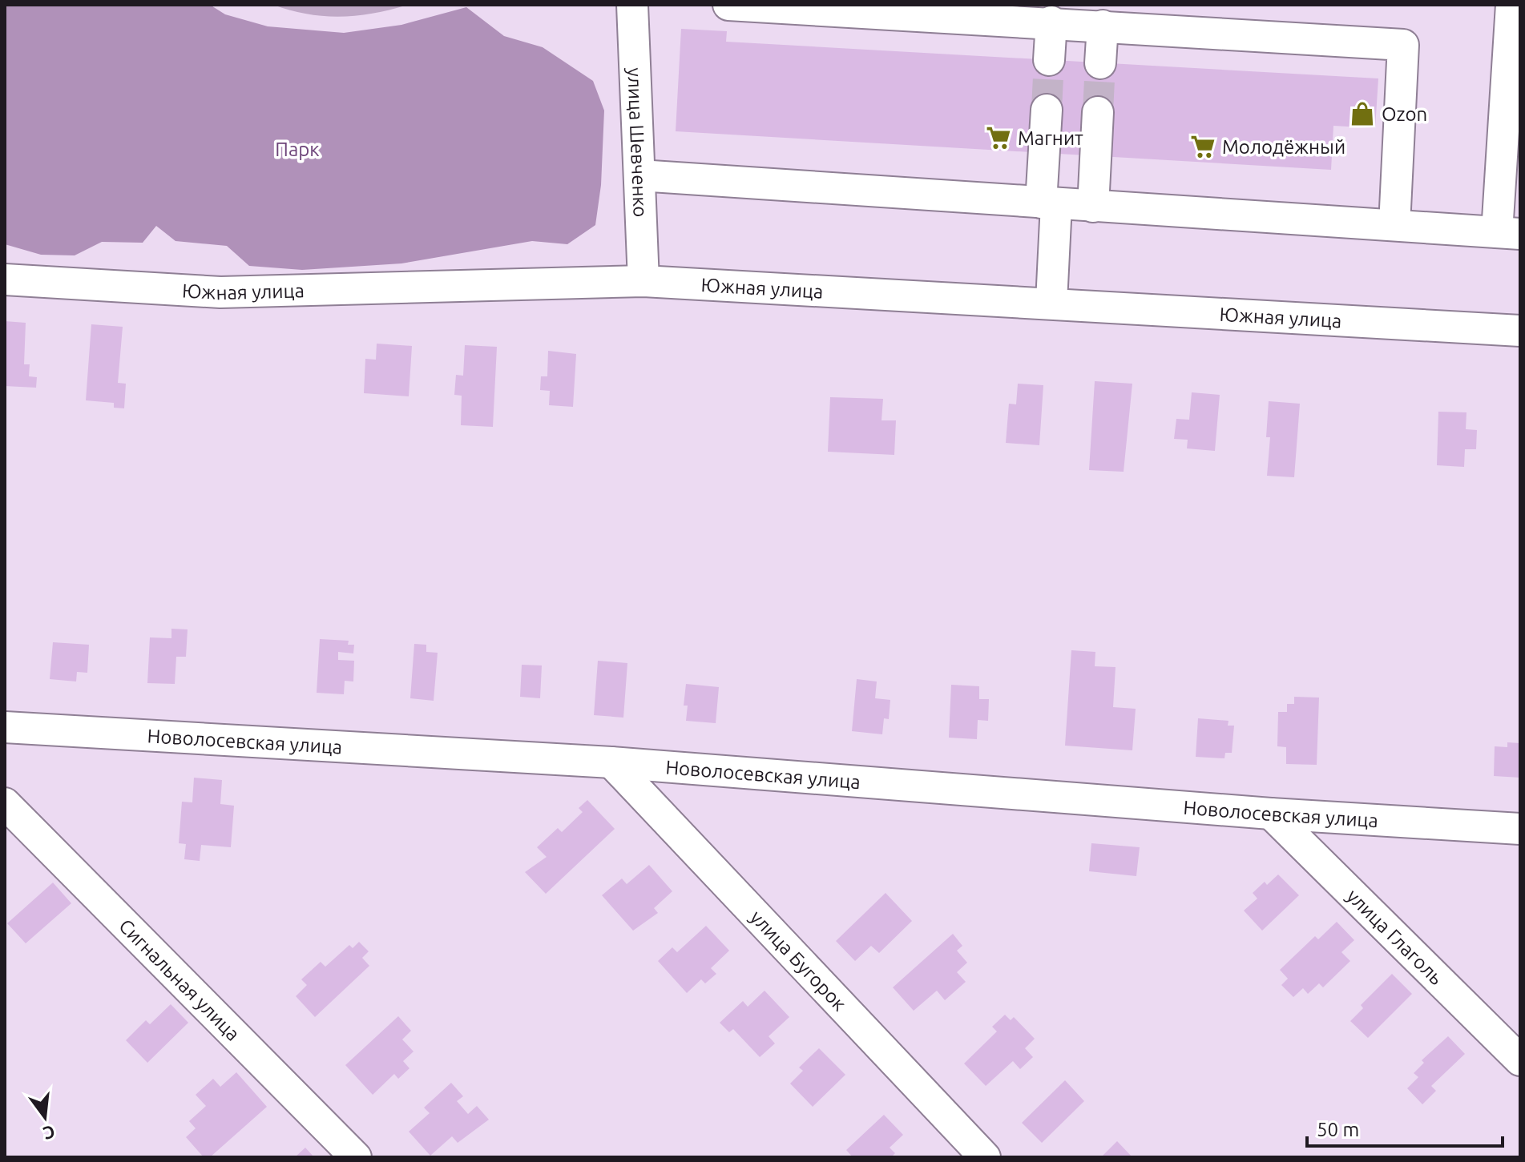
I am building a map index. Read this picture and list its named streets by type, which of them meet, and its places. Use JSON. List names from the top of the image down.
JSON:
{
  "streets": {
    "street": [
      "улица Шевченко",
      "Южная улица",
      "Новолосевская улица",
      "улица Глаголь",
      "улица Бугорок",
      "Сигнальная улица"
    ]
  },
  "crossings": [
    ["улица Шевченко", "Южная улица"],
    ["Новолосевская улица", "улица Глаголь"],
    ["Новолосевская улица", "улица Бугорок"]
  ],
  "parks": ["Парк"],
  "places": {
    "shop": ["Ozon"],
    "supermarket": ["Магнит", "Молодёжный"]
  },
  "scale_bar": "50 m",
  "north": "bottom"
}
